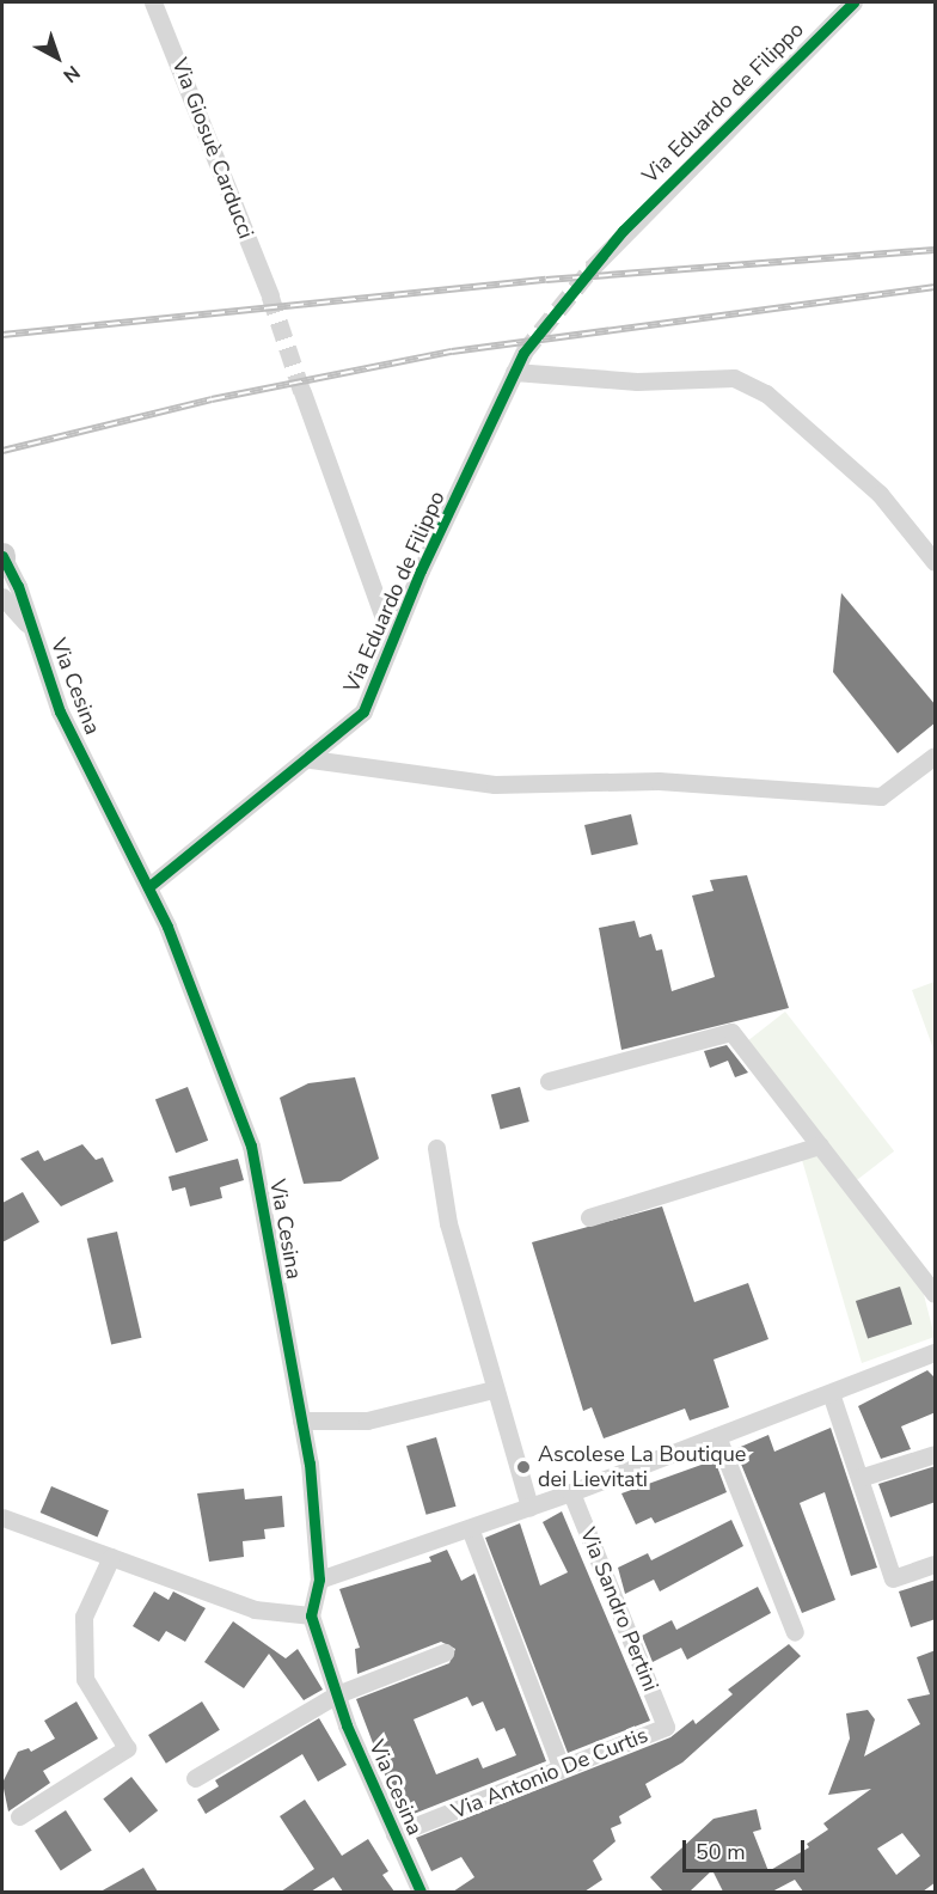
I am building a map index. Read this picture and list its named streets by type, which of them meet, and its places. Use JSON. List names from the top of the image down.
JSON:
{
  "streets": {
    "street": [
      "Via Eduardo de Filippo",
      "Via Giosuè Carducci",
      "Via Cesina",
      "Via Sandro Pertini",
      "Via Antonio De Curtis"
    ]
  },
  "crossings": [
    ["Via Eduardo de Filippo", "Via Cesina"],
    ["Via Cesina", "Via Antonio De Curtis"],
    ["Via Sandro Pertini", "Via Antonio De Curtis"]
  ],
  "places": ["Ascolese La Boutique dei Lievitati"],
  "scale_bar": "50 m",
  "north": "bottom right"
}
